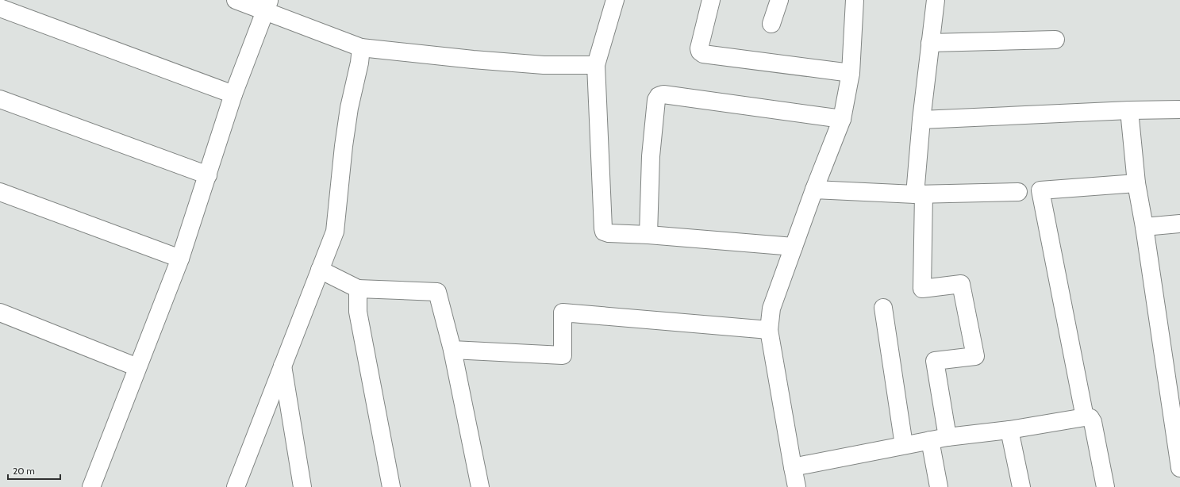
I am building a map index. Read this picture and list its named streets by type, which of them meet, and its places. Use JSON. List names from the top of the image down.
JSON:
{
  "scale_bar": "20 m"
}
